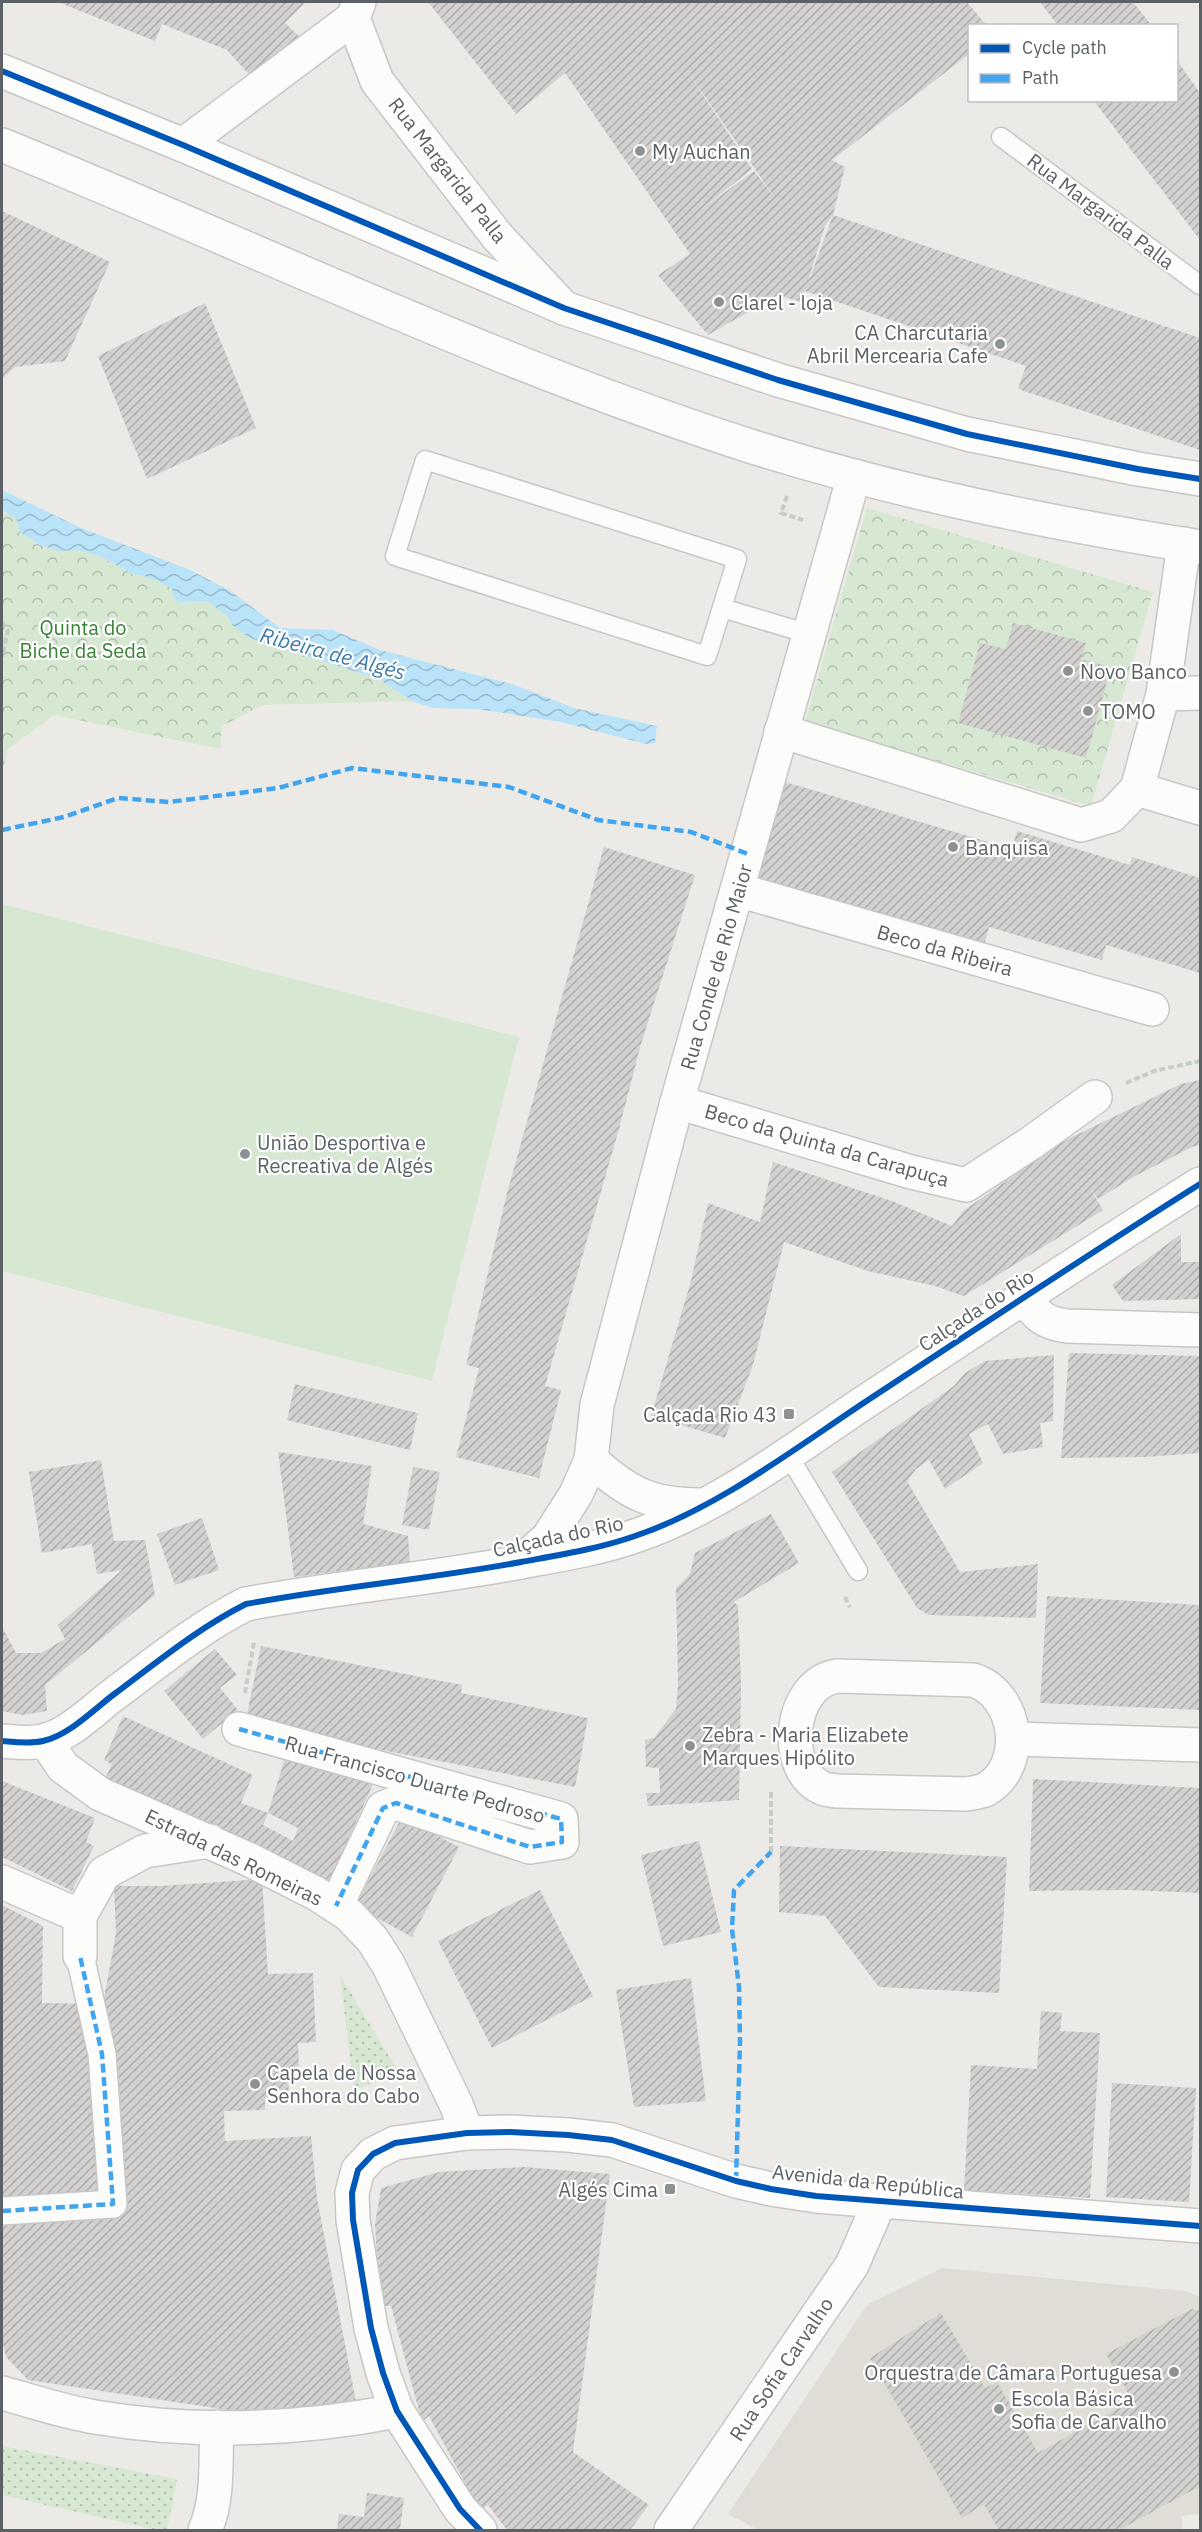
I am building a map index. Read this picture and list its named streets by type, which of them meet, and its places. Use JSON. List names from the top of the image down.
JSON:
{
  "streets": {
    "street": [
      "Rua Margarida Palla",
      "Beco da Ribeira",
      "Rua Conde de Rio Maior",
      "Beco da Quinta da Carapuça",
      "Calçada do Rio",
      "Rua Francisco Duarte Pedroso",
      "Estrada das Romeiras",
      "Avenida da República",
      "Rua Sofia Carvalho"
    ]
  },
  "crossings": [
    ["Beco da Ribeira", "Rua Conde de Rio Maior"],
    ["Rua Conde de Rio Maior", "Beco da Quinta da Carapuça"],
    ["Rua Conde de Rio Maior", "Calçada do Rio"],
    ["Calçada do Rio", "Estrada das Romeiras"],
    ["Rua Francisco Duarte Pedroso", "Estrada das Romeiras"],
    ["Estrada das Romeiras", "Avenida da República"],
    ["Avenida da República", "Rua Sofia Carvalho"]
  ],
  "water": ["Ribeira de Algés"],
  "parks": ["Quinta do Biche da Seda"],
  "places": {
    "other": [
      "My Auchan",
      "Clarel - loja",
      "CA Charcutaria Abril Mercearia Cafe",
      "Novo Banco",
      "TOMO",
      "Banquisa",
      "União Desportiva e Recreativa de Algés",
      "Zebra - Maria Elizabete Marques Hipólito",
      "Capela de Nossa Senhora do Cabo",
      "Orquestra de Câmara Portuguesa",
      "Escola Básica Sofia de Carvalho"
    ],
    "transit": ["Calçada Rio 43", "Algés Cima"]
  },
  "legend": ["Cycle path", "Path"]
}
